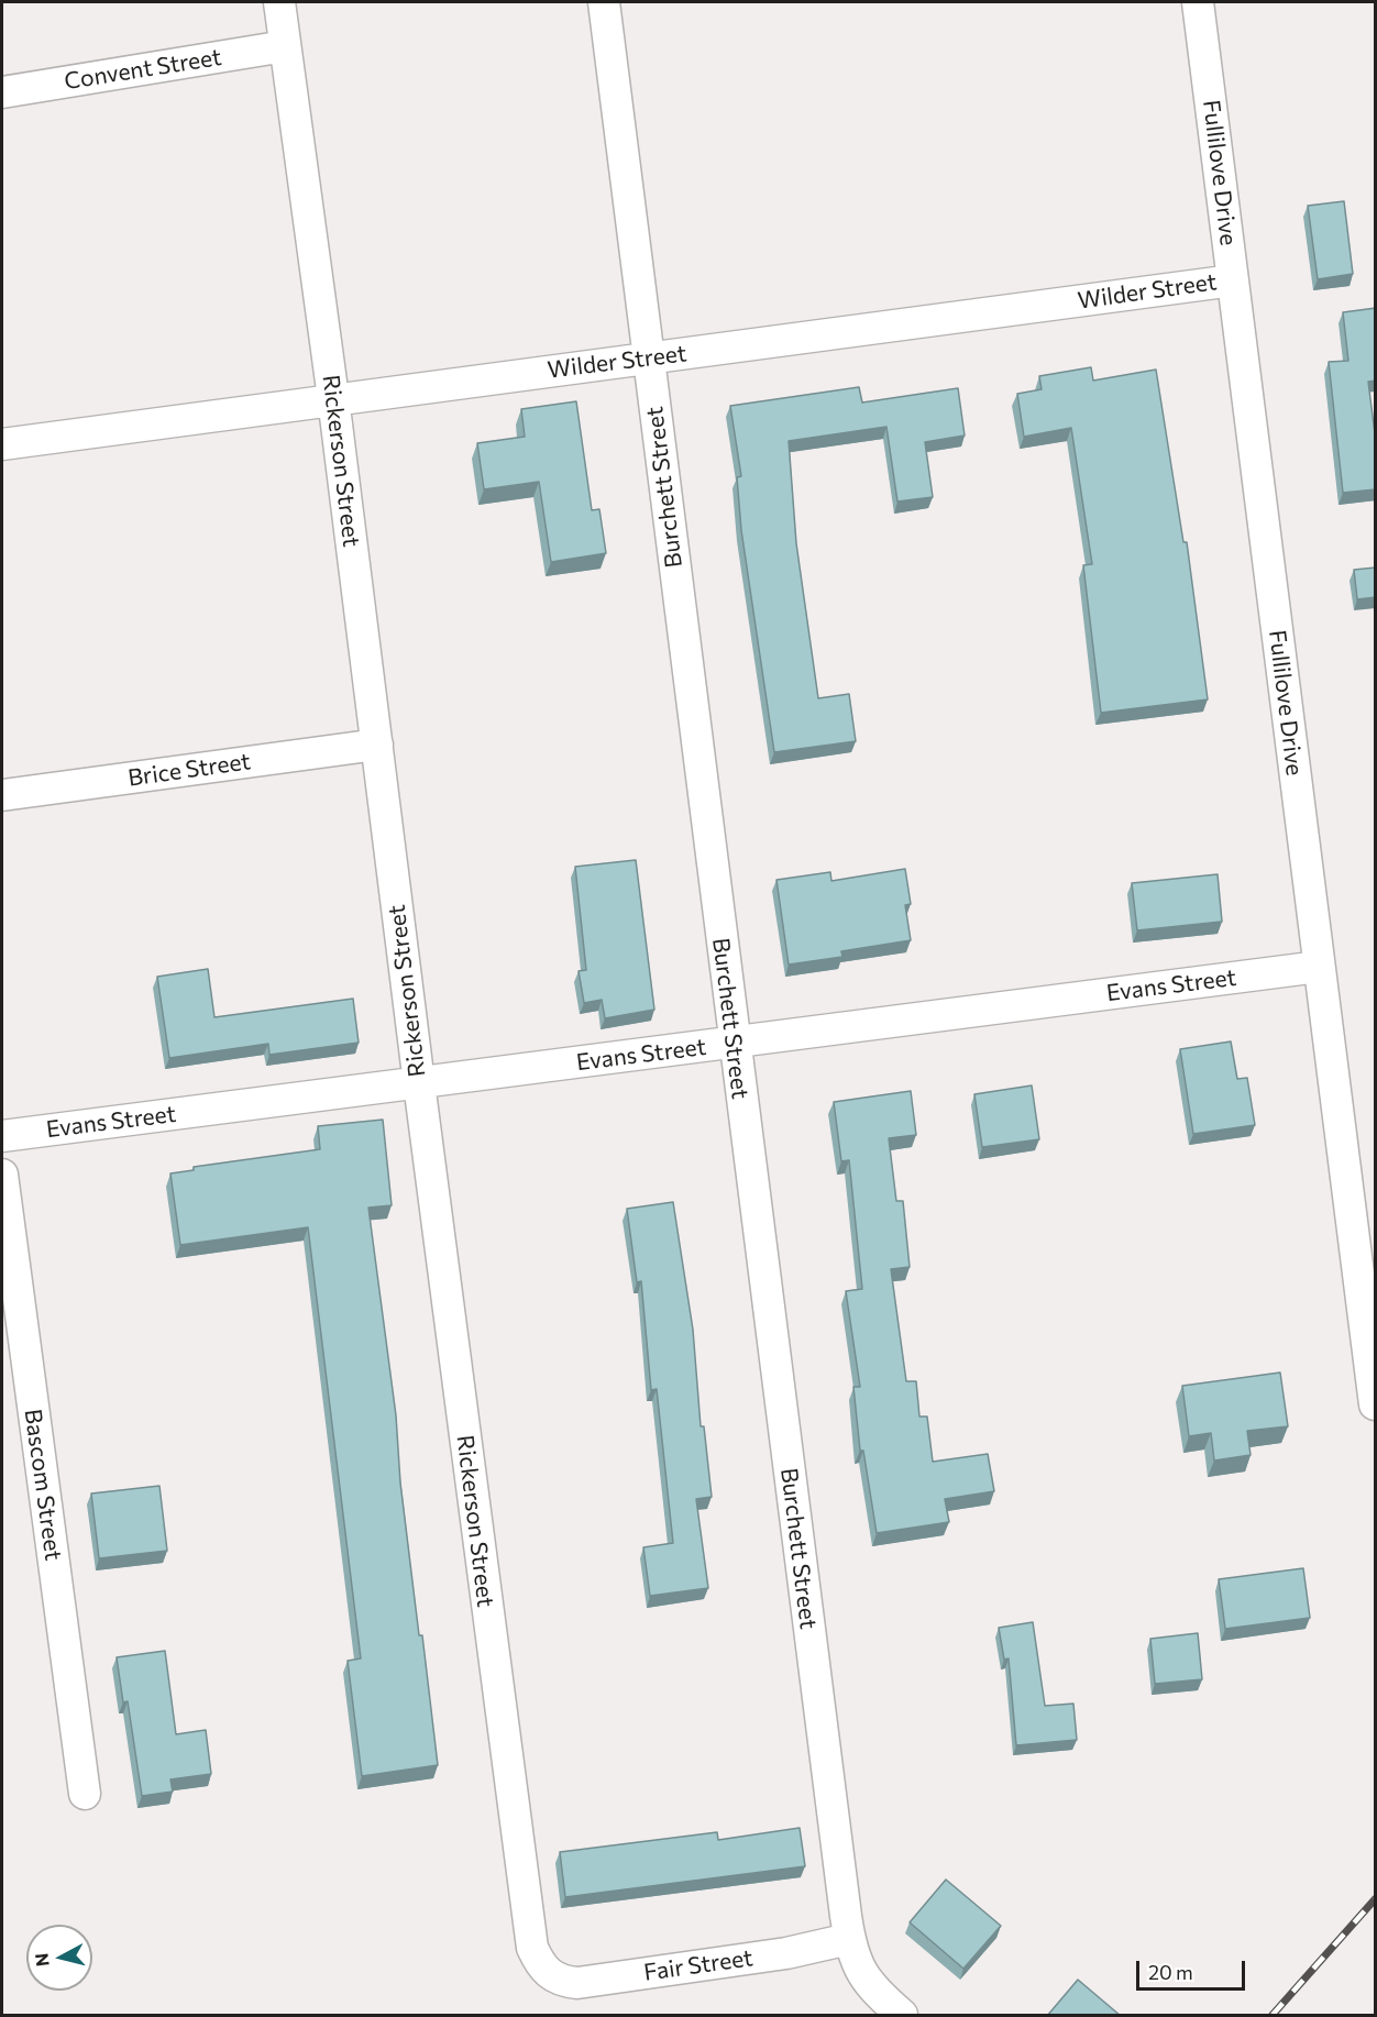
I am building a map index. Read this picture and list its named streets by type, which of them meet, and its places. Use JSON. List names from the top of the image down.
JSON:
{
  "streets": {
    "street": [
      "Convent Street",
      "Fullilove Drive",
      "Wilder Street",
      "Rickerson Street",
      "Burchett Street",
      "Brice Street",
      "Evans Street",
      "Bascom Street",
      "Fair Street"
    ]
  },
  "crossings": [
    ["Convent Street", "Rickerson Street"],
    ["Fullilove Drive", "Wilder Street"],
    ["Fullilove Drive", "Evans Street"],
    ["Wilder Street", "Rickerson Street"],
    ["Wilder Street", "Burchett Street"],
    ["Rickerson Street", "Brice Street"],
    ["Rickerson Street", "Evans Street"],
    ["Rickerson Street", "Fair Street"],
    ["Burchett Street", "Evans Street"],
    ["Burchett Street", "Fair Street"]
  ],
  "scale_bar": "20 m",
  "north": "left"
}
